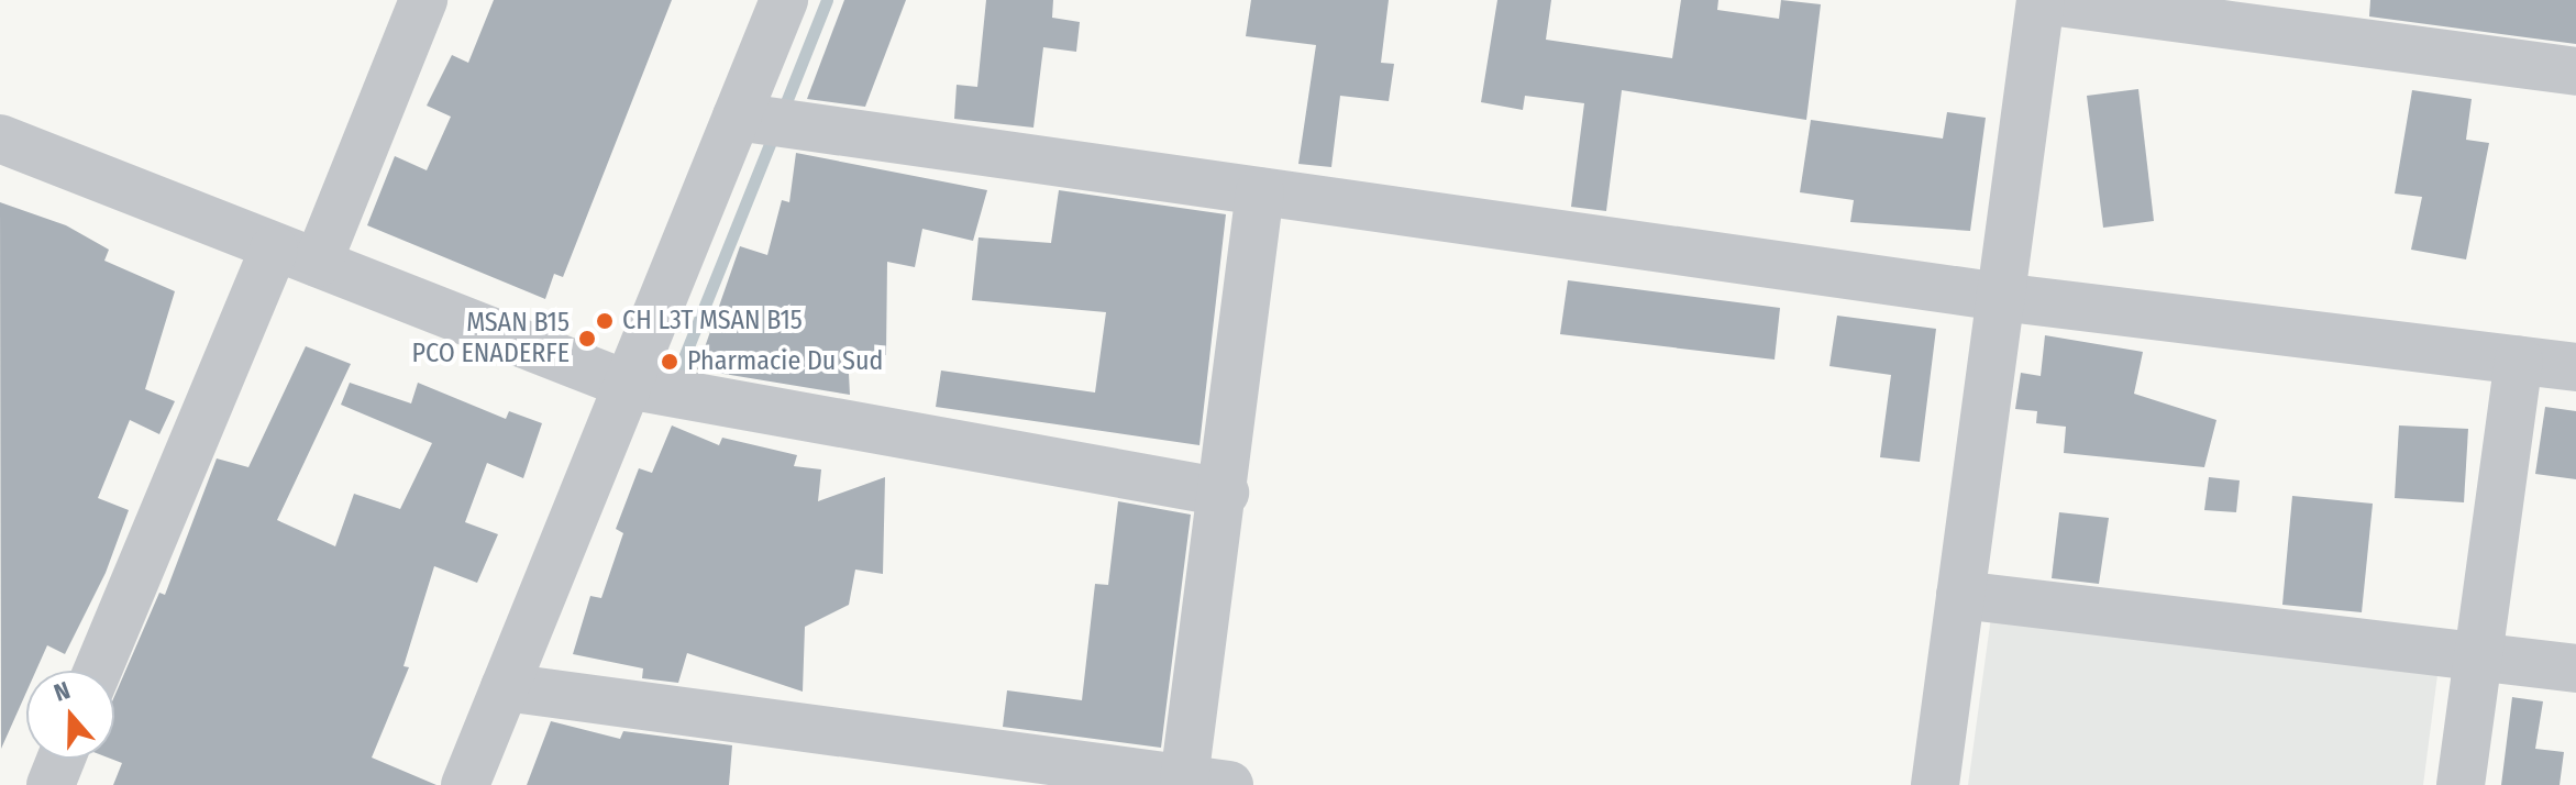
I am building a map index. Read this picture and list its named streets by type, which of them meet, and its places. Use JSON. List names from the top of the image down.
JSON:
{
  "places": ["CH L3T MSAN B15", "MSAN B15 PCO ENADERFE", "Pharmacie Du Sud"],
  "north": "top"
}
